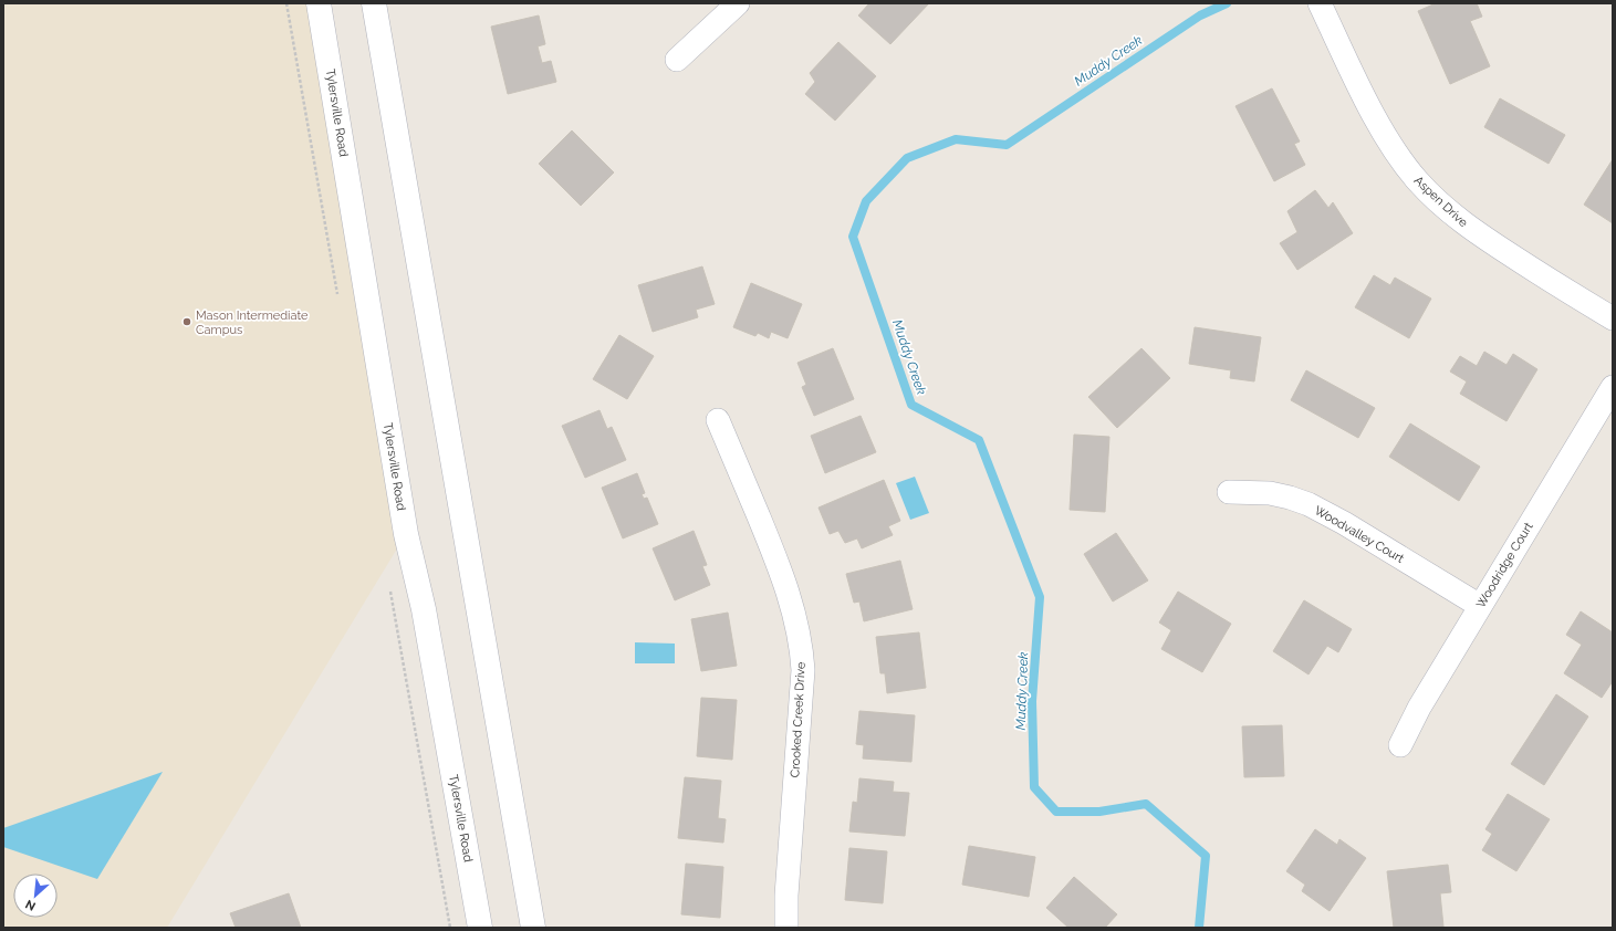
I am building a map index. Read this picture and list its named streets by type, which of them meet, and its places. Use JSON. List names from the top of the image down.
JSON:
{
  "streets": {
    "main road": ["Tylersville Road"],
    "street": [
      "Aspen Drive",
      "Woodvalley Court",
      "Woodridge Court",
      "Crooked Creek Drive"
    ]
  },
  "crossings": [
    ["Woodvalley Court", "Woodridge Court"]
  ],
  "water": ["Muddy Creek"],
  "places": ["Mason Intermediate Campus"],
  "north": "bottom left"
}
